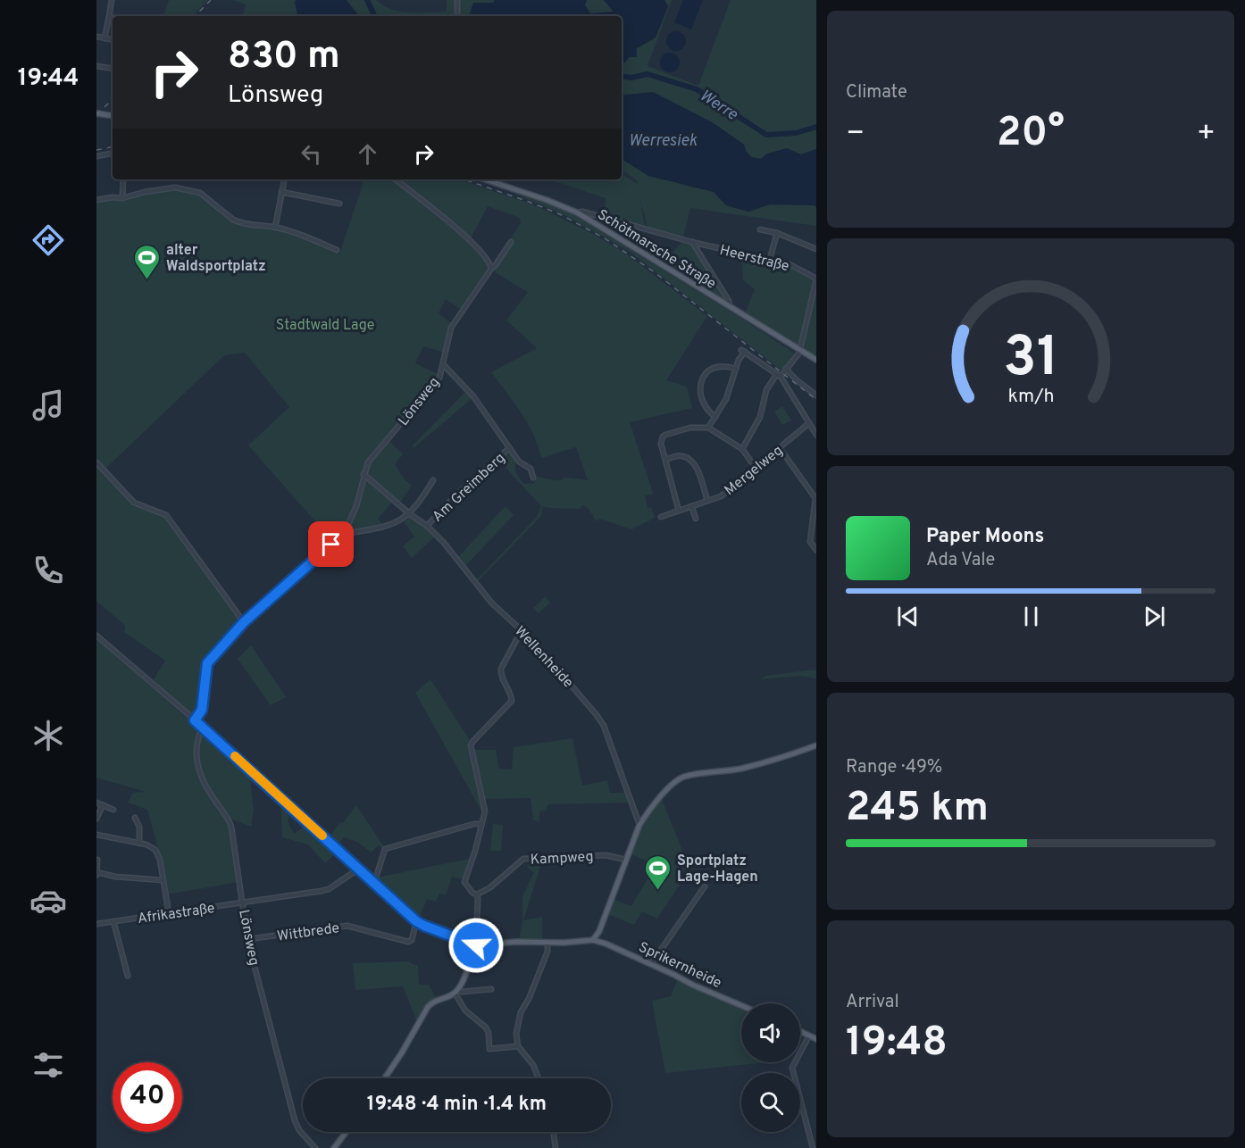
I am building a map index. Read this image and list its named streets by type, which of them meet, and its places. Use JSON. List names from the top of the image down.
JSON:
{
  "streets": {
    "main road": ["Schötmarsche Straße", "Sprikernheide"],
    "street": [
      "Heerstraße",
      "Lönsweg",
      "Mergelweg",
      "Am Greimberg",
      "Wellenheide",
      "Kampweg",
      "Afrikastraße",
      "Wittbrede"
    ]
  },
  "crossings": [
    ["Schötmarsche Straße", "Heerstraße"],
    ["Lönsweg", "Am Greimberg"],
    ["Lönsweg", "Wellenheide"],
    ["Lönsweg", "Afrikastraße"],
    ["Lönsweg", "Wittbrede"],
    ["Am Greimberg", "Wellenheide"]
  ],
  "water": ["Werre", "Werresiek"],
  "parks": ["Stadtwald Lage"],
  "places": {
    "sports": ["alter Waldsportplatz", "Sportplatz Lage-Hagen"]
  },
  "page": {
    "tabs": "19:44",
    "tile": [
      "Climate",
      ["Range · 49%", "245 km"],
      ["Arrival", "19:48"]
    ],
    "turn": ["830 m", "Lönsweg"],
    "heat": ["−", "20°", "+"],
    "song": ["Paper Moons", "Ada Vale"],
    "limit": "40",
    "trip": "19:48 · 4 min · 1.4 km",
    "gauge": ["31", "km/h"]
  }
}
